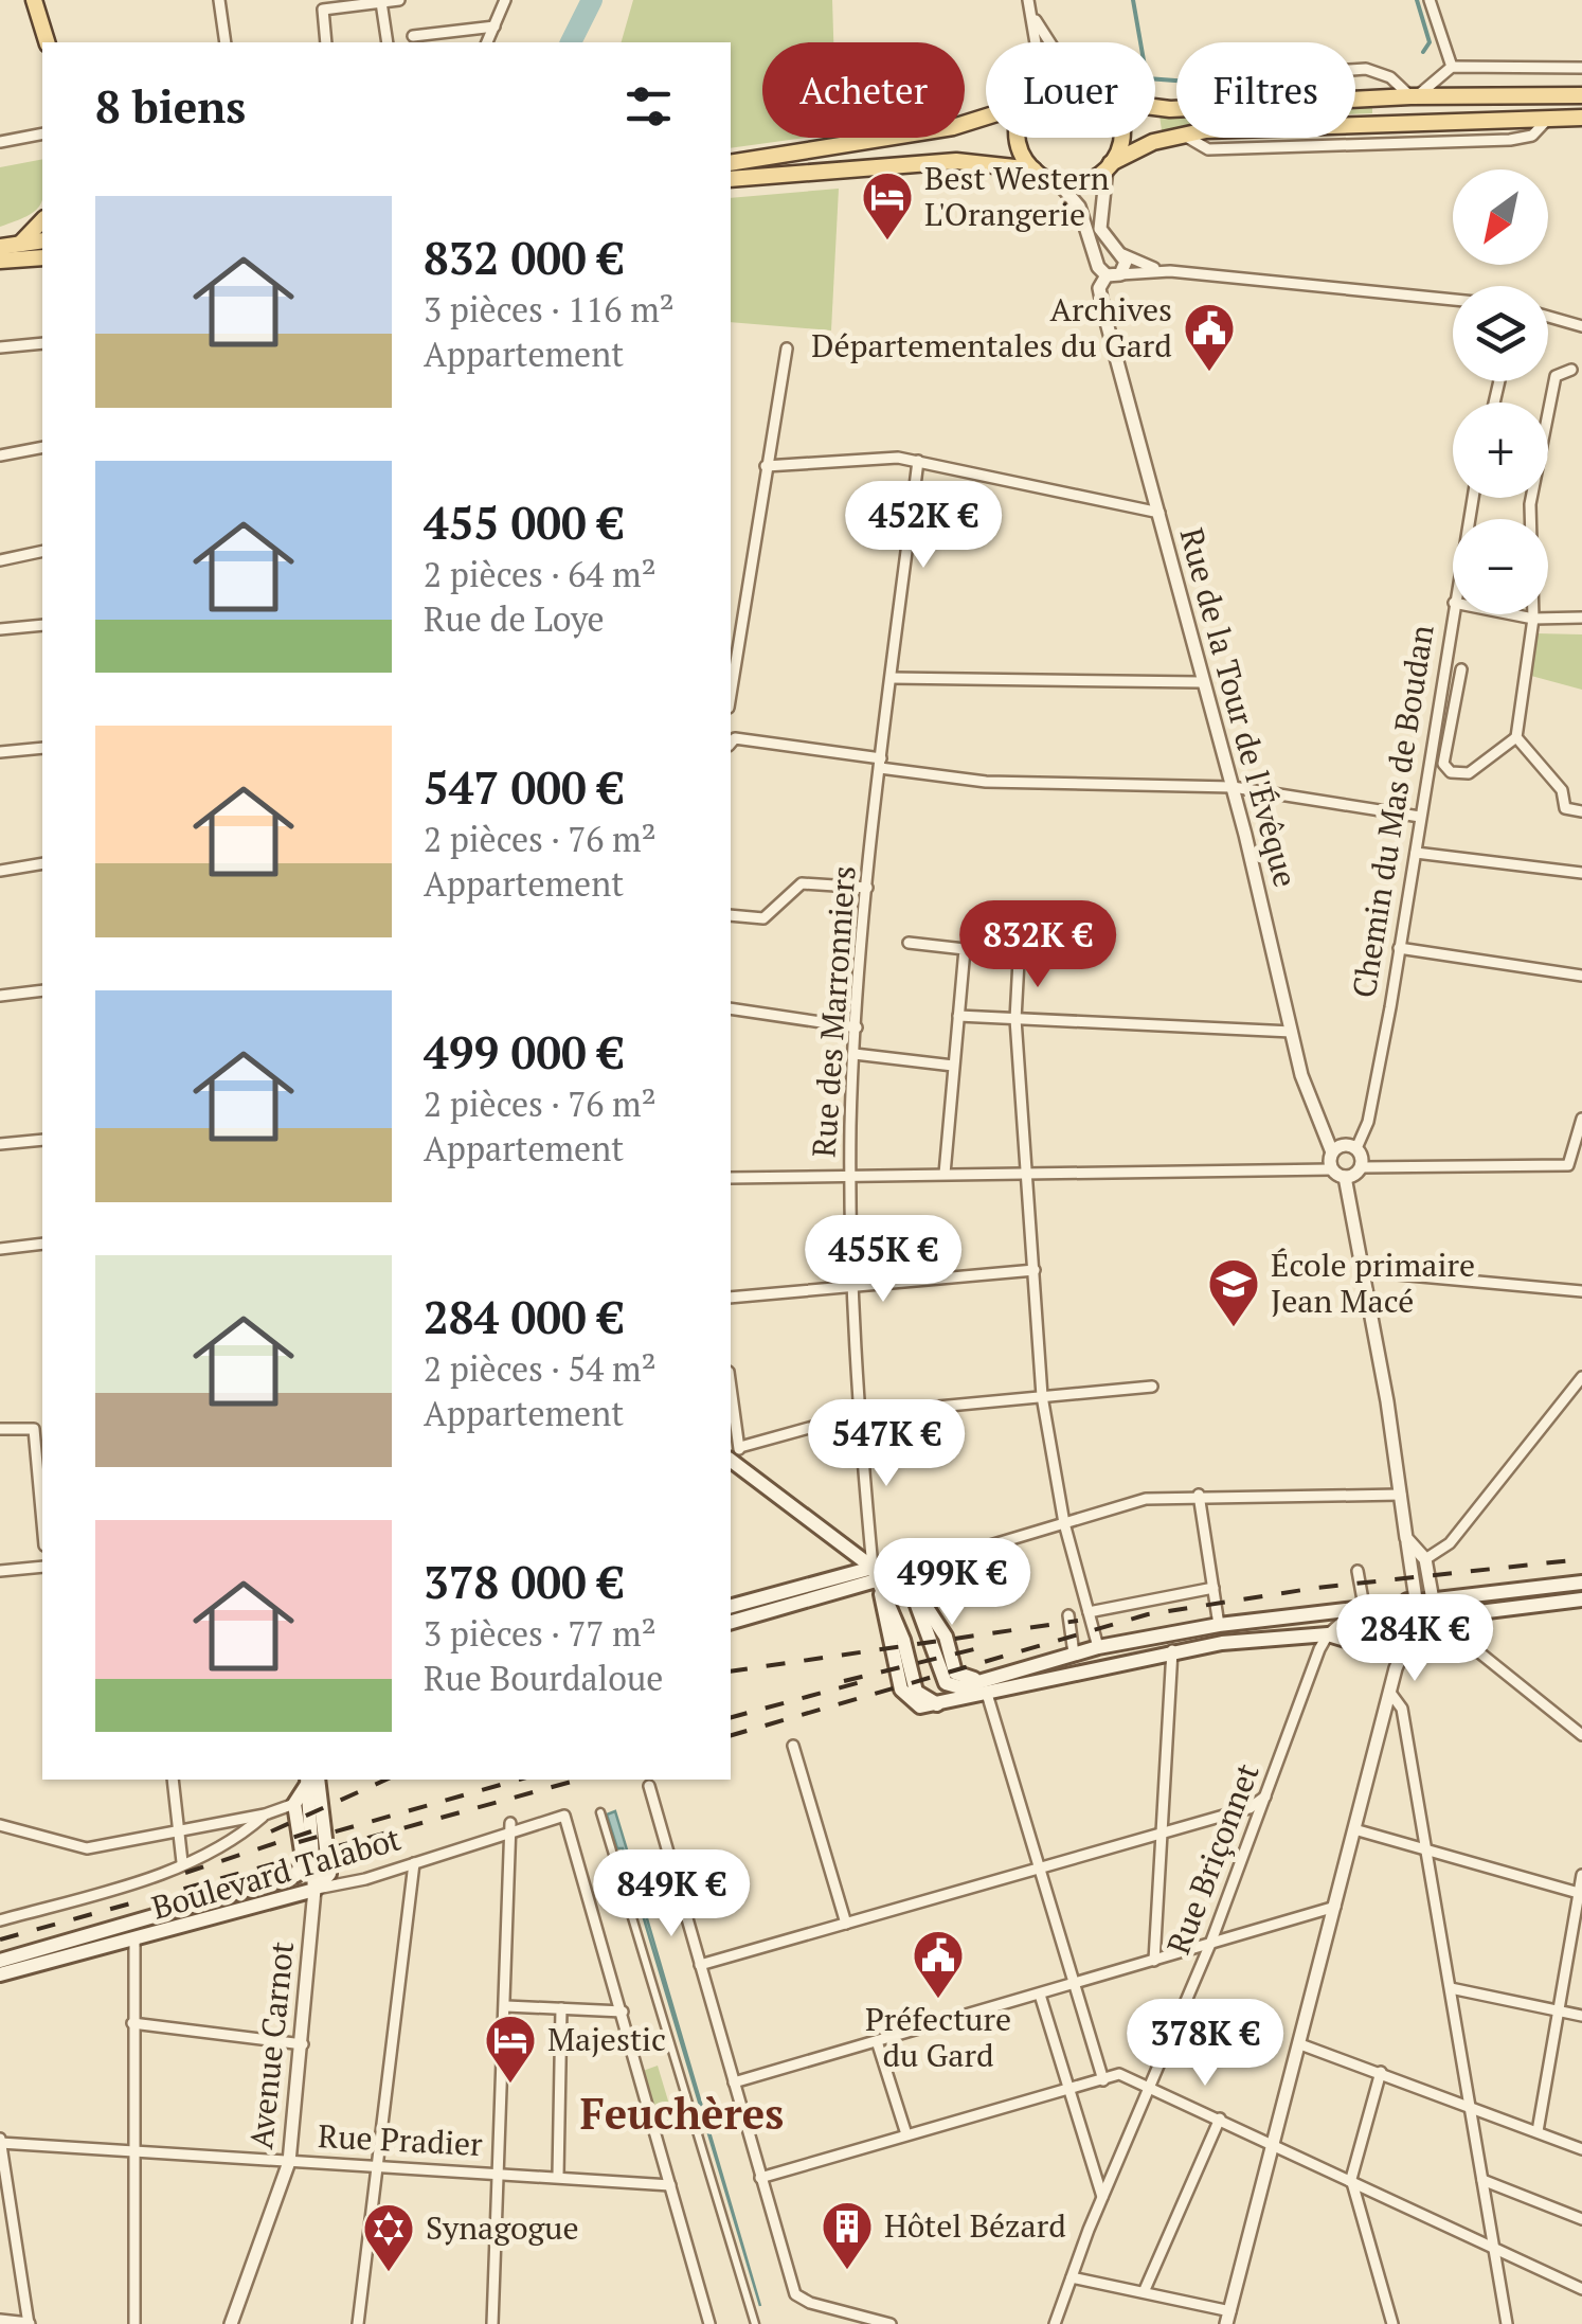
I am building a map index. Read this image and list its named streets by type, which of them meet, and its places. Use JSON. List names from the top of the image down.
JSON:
{
  "streets": {
    "main road": ["Boulevard Talabot"],
    "street": [
      "Rue de la Tour de l'Évêque",
      "Chemin du Mas de Boudan",
      "Rue des Marronniers",
      "Rue Briçonnet",
      "Avenue Carnot",
      "Rue Pradier"
    ]
  },
  "crossings": [
    ["Rue de la Tour de l'Évêque", "Chemin du Mas de Boudan"],
    ["Boulevard Talabot", "Avenue Carnot"],
    ["Avenue Carnot", "Rue Pradier"]
  ],
  "districts": ["Feuchères"],
  "places": {
    "hotel": ["Best Western L'Orangerie", "Majestic"],
    "public building": ["Archives Départementales du Gard", "Préfecture du Gard"],
    "school or university": ["École primaire Jean Macé"],
    "building": ["Hôtel Bézard"],
    "synagogue": ["Synagogue"]
  },
  "north": "bottom left",
  "page": {
    "chip": ["Acheter", "Louer", "Filtres"],
    "heading": "8 biens",
    "map_buttons": ["+", "−"],
    "list": [
      {
        "name": "832 000 €",
        "note": "3 pièces · 116 m² · Appartement"
      },
      {
        "name": "455 000 €",
        "note": "2 pièces · 64 m² · Rue de Loye"
      },
      {
        "name": "547 000 €",
        "note": "2 pièces · 76 m² · Appartement"
      },
      {
        "name": "499 000 €",
        "note": "2 pièces · 76 m² · Appartement"
      },
      {
        "name": "284 000 €",
        "note": "2 pièces · 54 m² · Appartement"
      },
      {
        "name": "378 000 €",
        "note": "3 pièces · 77 m² · Rue Bourdaloue"
      }
    ],
    "price": [
      "452K €",
      "832K €",
      "455K €",
      "547K €",
      "499K €",
      "284K €",
      "849K €",
      "378K €"
    ]
  }
}
